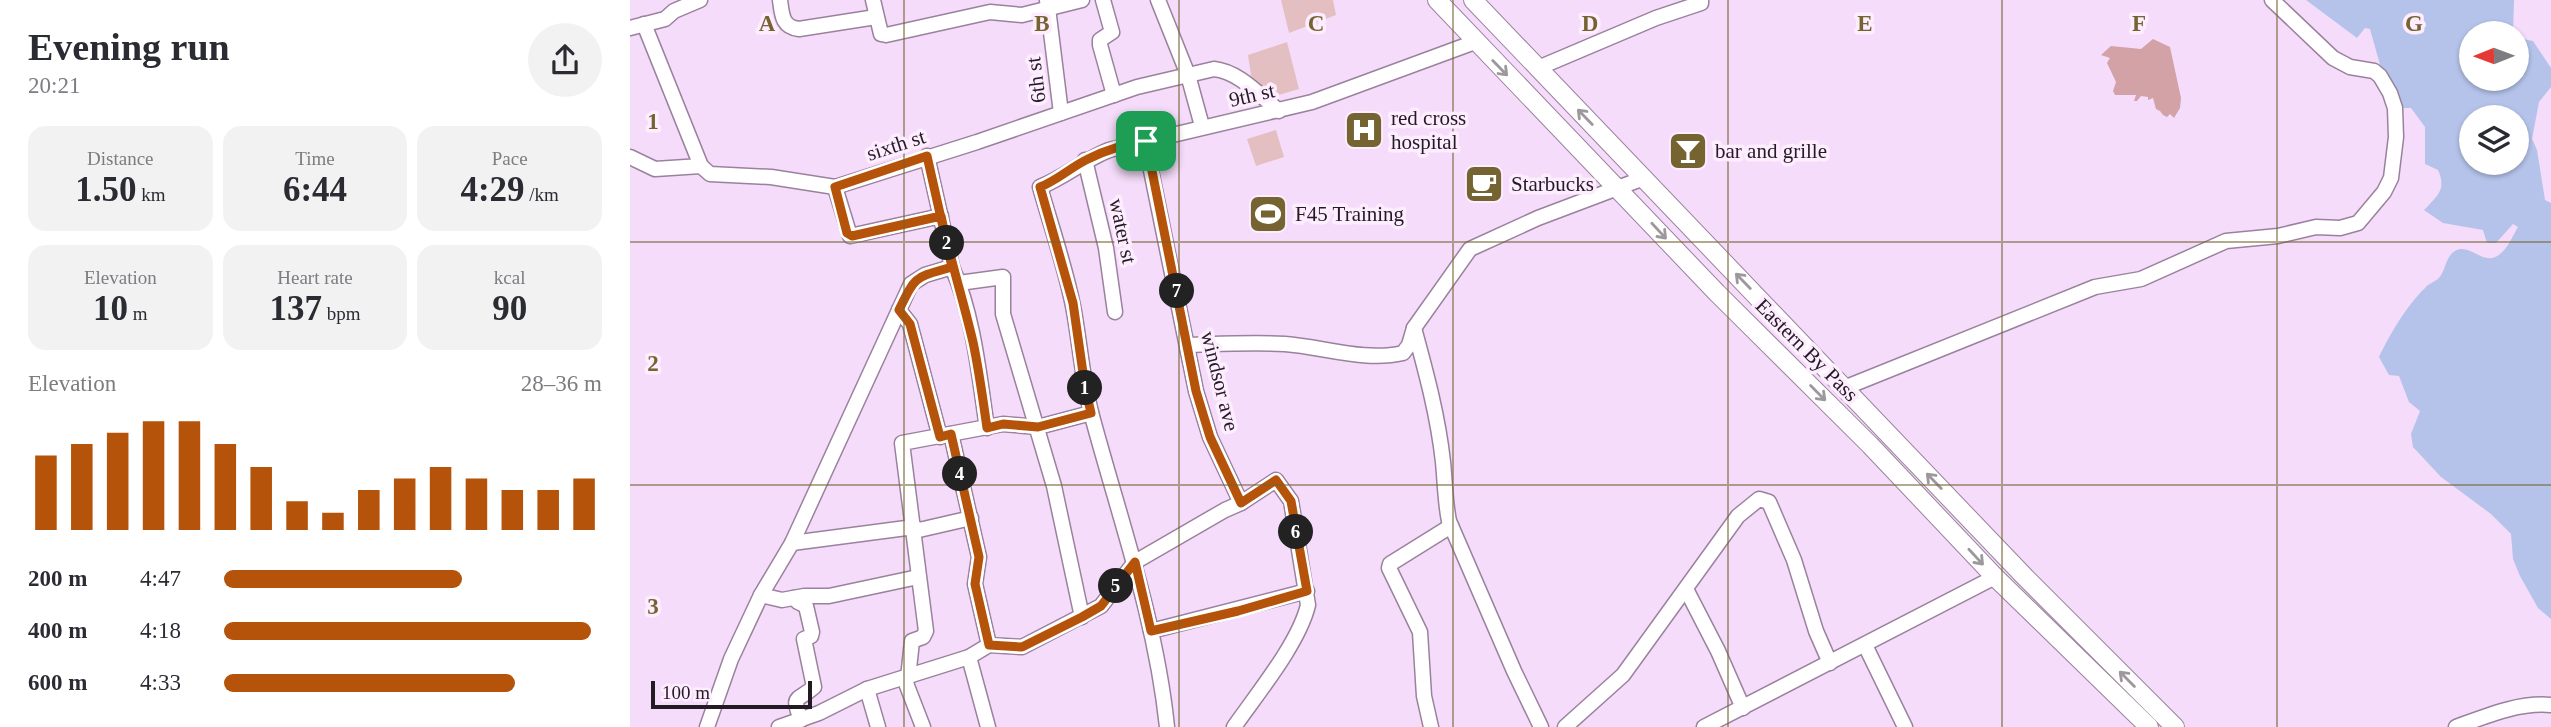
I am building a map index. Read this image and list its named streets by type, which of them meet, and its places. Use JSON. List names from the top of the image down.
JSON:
{
  "streets": {
    "main road": ["Eastern By Pass"],
    "street": [
      "6th st",
      "9th st",
      "sixth st",
      "water st",
      "windsor ave"
    ]
  },
  "crossings": [
    ["6th st", "sixth st"],
    ["9th st", "sixth st"],
    ["9th st", "water st"],
    ["9th st", "Eastern By Pass"],
    ["9th st", "windsor ave"]
  ],
  "places": {
    "hospital": ["red cross hospital"],
    "bar": ["bar and grille"],
    "cafe": ["Starbucks"],
    "sports": ["F45 Training"]
  },
  "scale_bar": "100 m",
  "north": "left",
  "page": {
    "heading": ["Evening run", "20:21"],
    "stats": [
      ["Distance", "1.50 km"],
      ["Time", "6:44"],
      ["Pace", "4:29 /km"],
      ["Elevation", "10 m"],
      ["Heart rate", "137 bpm"],
      ["kcal", "90"]
    ],
    "pins": [
      "2",
      "7",
      "1",
      "4",
      "6",
      "5"
    ],
    "chart": ["Elevation", "28–36 m"],
    "list": [
      {
        "name": "200 m",
        "note": "4:47"
      },
      {
        "name": "400 m",
        "note": "4:18"
      },
      {
        "name": "600 m",
        "note": "4:33"
      }
    ],
    "scale": "100 m"
  },
  "grid": {
    "columns": [
      "A",
      "B",
      "C",
      "D",
      "E",
      "F",
      "G"
    ],
    "rows": ["1", "2", "3"]
  }
}
